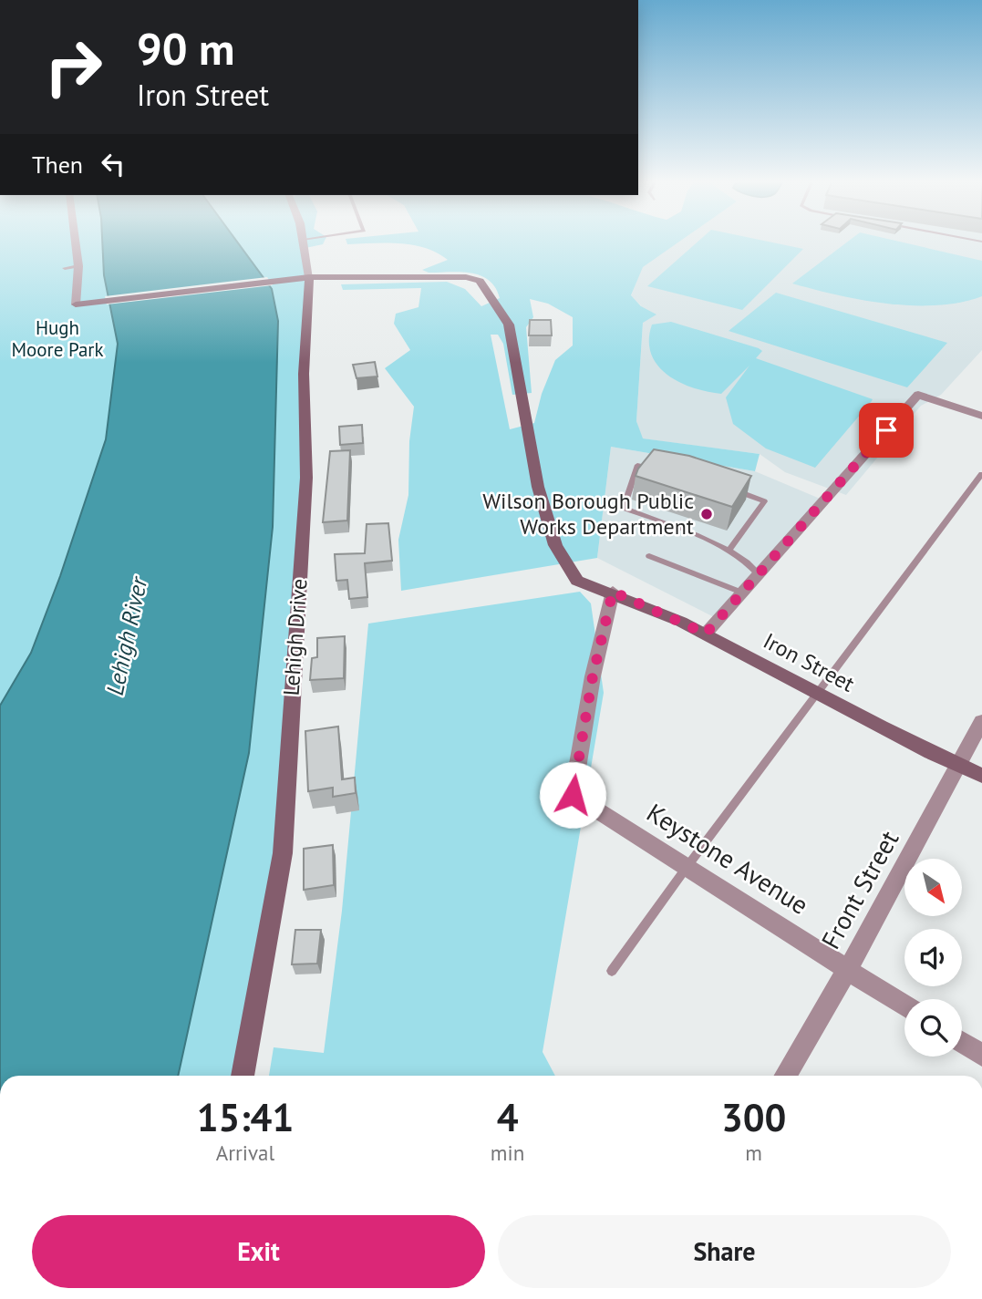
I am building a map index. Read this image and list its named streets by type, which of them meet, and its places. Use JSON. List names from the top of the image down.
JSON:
{
  "streets": {
    "street": [
      "Lehigh Drive",
      "Iron Street",
      "Keystone Avenue",
      "Front Street"
    ]
  },
  "crossings": [
    ["Lehigh Drive", "Iron Street"],
    ["Iron Street", "Keystone Avenue"],
    ["Iron Street", "Front Street"],
    ["Keystone Avenue", "Front Street"]
  ],
  "water": ["Lehigh River"],
  "parks": ["Hugh Moore Park"],
  "places": ["Wilson Borough Public Works Department"],
  "north": "bottom right",
  "page": {
    "turn": ["90 m", "Iron Street"],
    "then": "Then",
    "eta": [
      "15:41",
      "Arrival",
      "4",
      "min",
      "300",
      "m"
    ],
    "buttons": ["Exit", "Share"]
  }
}
